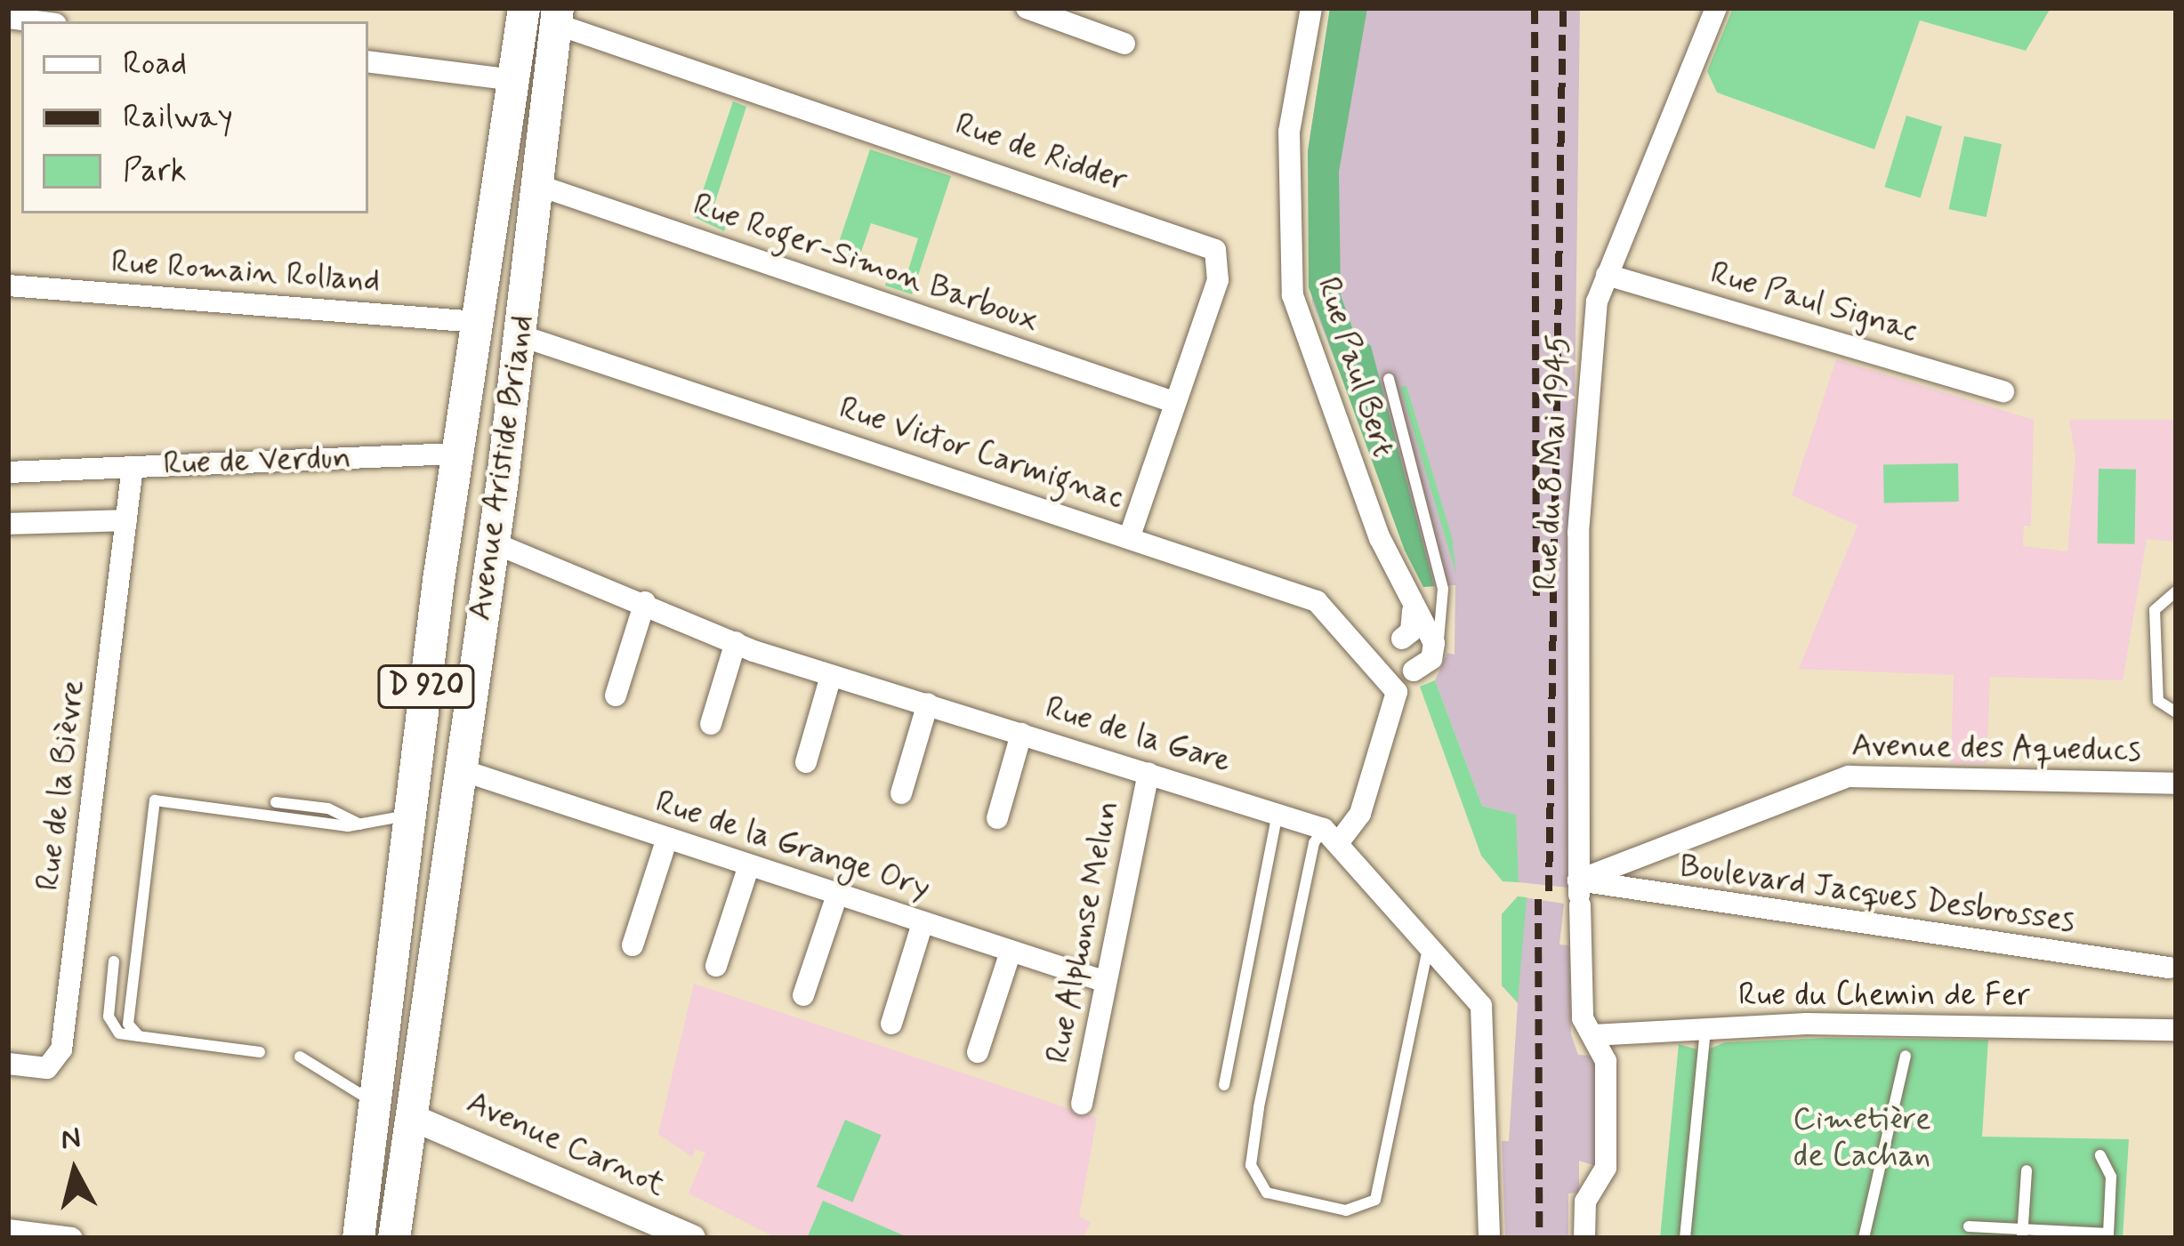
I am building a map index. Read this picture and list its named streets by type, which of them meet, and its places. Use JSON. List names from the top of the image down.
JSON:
{
  "streets": {
    "main road": ["Rue de Verdun", "Avenue Aristide Briand", "D 920"],
    "street": [
      "Rue de Ridder",
      "Rue Roger-Simon Barboux",
      "Rue Romain Rolland",
      "Rue Paul Signac",
      "Rue Paul Bert",
      "Rue Victor Carmignac",
      "Rue du 8 Mai 1945",
      "Rue de la Gare",
      "Avenue des Aqueducs",
      "Rue de la Bièvre",
      "Rue de la Grange Ory",
      "Boulevard Jacques Desbrosses",
      "Rue Alphonse Melun",
      "Rue du Chemin de Fer",
      "Avenue Carnot"
    ]
  },
  "crossings": [
    ["Rue de Ridder", "Rue Roger-Simon Barboux"],
    ["Rue de Ridder", "Rue Victor Carmignac"],
    ["Rue de Ridder", "Avenue Aristide Briand"],
    ["Rue Roger-Simon Barboux", "Avenue Aristide Briand"],
    ["Rue Romain Rolland", "Avenue Aristide Briand"],
    ["Rue Paul Signac", "Rue du 8 Mai 1945"],
    ["Rue Victor Carmignac", "Avenue Aristide Briand"],
    ["Rue de Verdun", "Avenue Aristide Briand"],
    ["Rue de Verdun", "Rue de la Bièvre"],
    ["Rue du 8 Mai 1945", "Avenue des Aqueducs"],
    ["Rue du 8 Mai 1945", "Boulevard Jacques Desbrosses"],
    ["Rue du 8 Mai 1945", "Rue du Chemin de Fer"],
    ["Avenue Aristide Briand", "Rue de la Gare"],
    ["Avenue Aristide Briand", "Rue de la Grange Ory"],
    ["Avenue Aristide Briand", "Avenue Carnot"],
    ["Rue de la Gare", "Rue Alphonse Melun"],
    ["Avenue des Aqueducs", "Boulevard Jacques Desbrosses"],
    ["Rue de la Grange Ory", "Rue Alphonse Melun"]
  ],
  "parks": ["Cimetière de Cachan"],
  "legend": ["Road", "Railway", "Park"],
  "north": "top"
}
